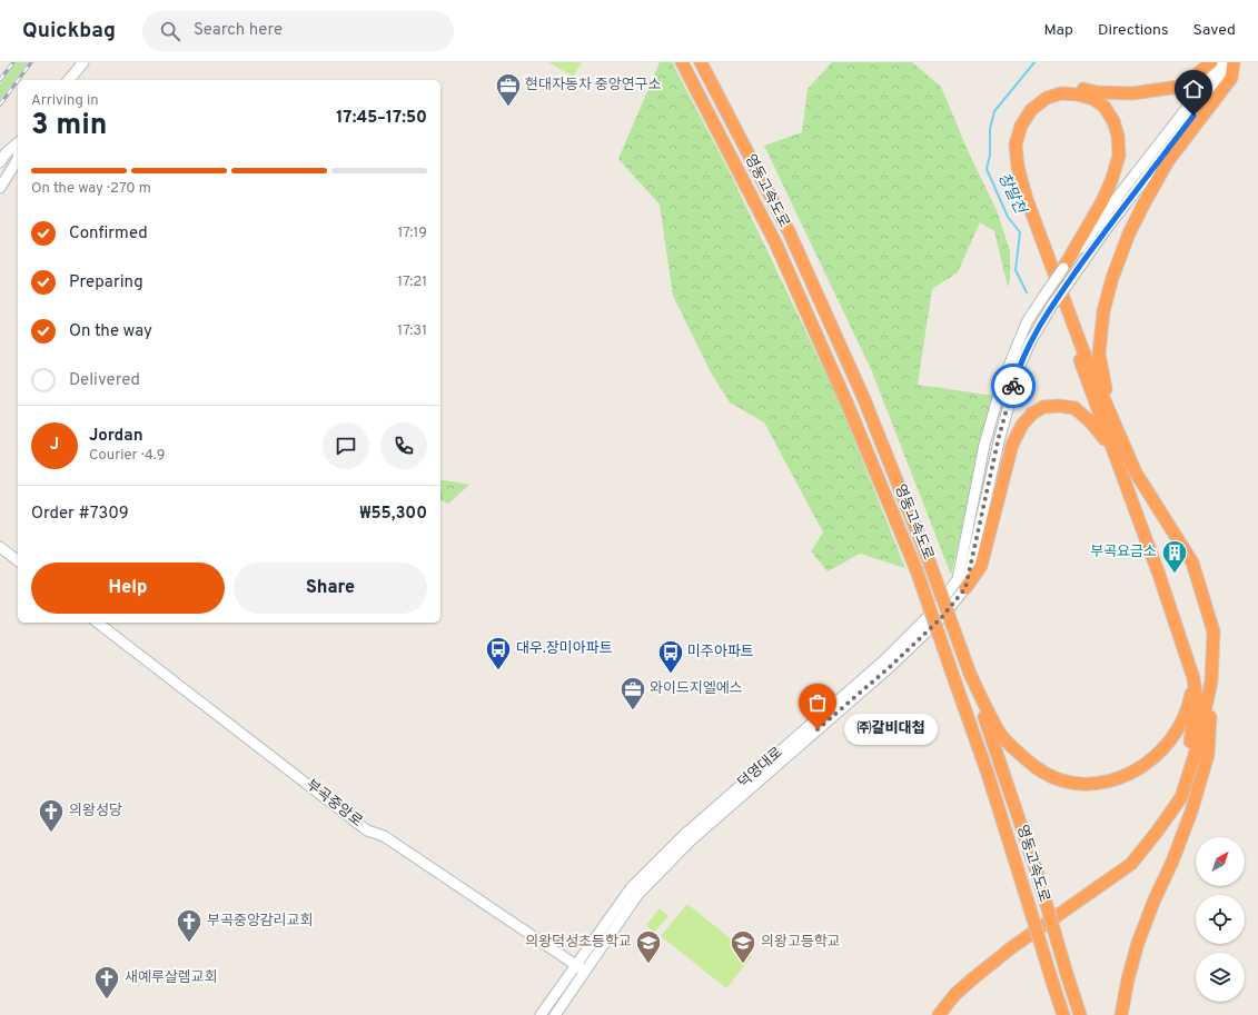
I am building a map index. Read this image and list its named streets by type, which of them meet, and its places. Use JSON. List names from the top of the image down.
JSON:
{
  "streets": {
    "highway": ["영동고속도로"],
    "street": ["덕영대로", "부곡중앙로"]
  },
  "crossings": [
    ["덕영대로", "부곡중앙로"]
  ],
  "water": ["창말천"],
  "places": {
    "office": ["현대자동차 중앙연구소", "와이드지엘에스"],
    "building": ["부곡요금소"],
    "bus stop": ["대우.장미아파트", "미주아파트"],
    "other": ["㈜갈비대첩"],
    "church": ["의왕성당", "부곡중앙감리교회", "새예루살렘교회"],
    "school or university": ["의왕덕성초등학교", "의왕고등학교"]
  },
  "north": "top right",
  "page": {
    "header": "Quickbag",
    "search": "Search here",
    "nav": ["Map", "Directions", "Saved"],
    "heading": ["3 min", "Arriving in", "17:45–17:50"],
    "panel": [
      "Jordan",
      "Courier · 4.9",
      "Order #7309",
      "₩55,300"
    ],
    "bar": "On the way · 270 m",
    "list": [
      ["Confirmed", "17:19"],
      ["Preparing", "17:21"],
      ["On the way", "17:31"],
      "Delivered"
    ],
    "round": "J",
    "buttons": ["Help", "Share"],
    "bubble": "㈜갈비대첩"
  }
}
